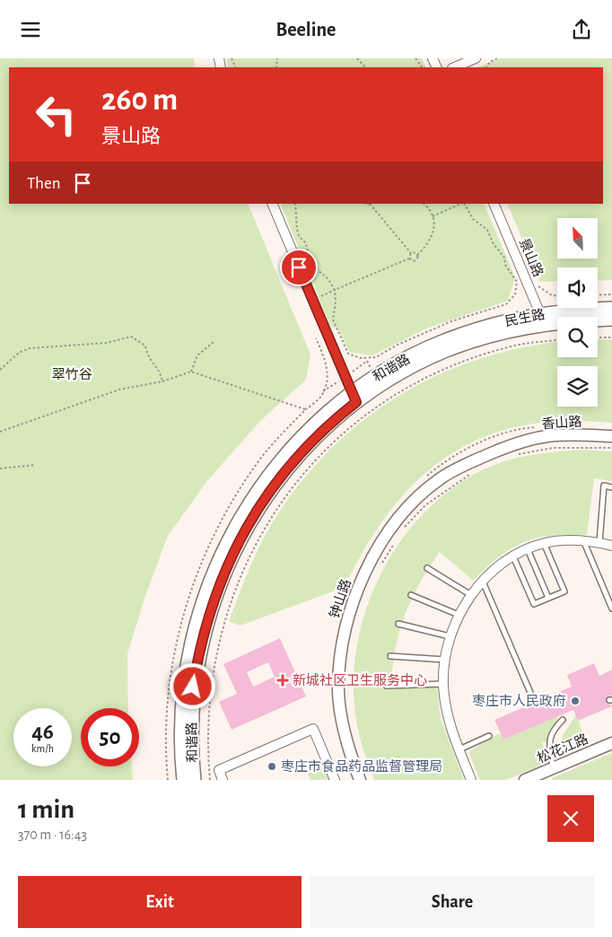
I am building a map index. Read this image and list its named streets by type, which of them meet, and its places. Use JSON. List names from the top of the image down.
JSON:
{
  "streets": {
    "main road": ["民生路", "和谐路"],
    "street": [
      "景山路",
      "香山路",
      "钟山路",
      "松花江路"
    ]
  },
  "crossings": [
    ["景山路", "民生路"],
    ["民生路", "和谐路"],
    ["香山路", "钟山路"]
  ],
  "parks": ["翠竹谷"],
  "places": {
    "health": ["新城社区卫生服务中心"],
    "other": ["枣庄市人民政府", "枣庄市食品药品监督管理局"]
  },
  "north": "top left",
  "page": {
    "header": "Beeline",
    "turn": ["260 m", "景山路"],
    "then": "Then",
    "speed": "46 km/h",
    "limit": "50",
    "heading": ["1 min", "370 m · 16:43"],
    "buttons": ["Exit", "Share"]
  }
}
